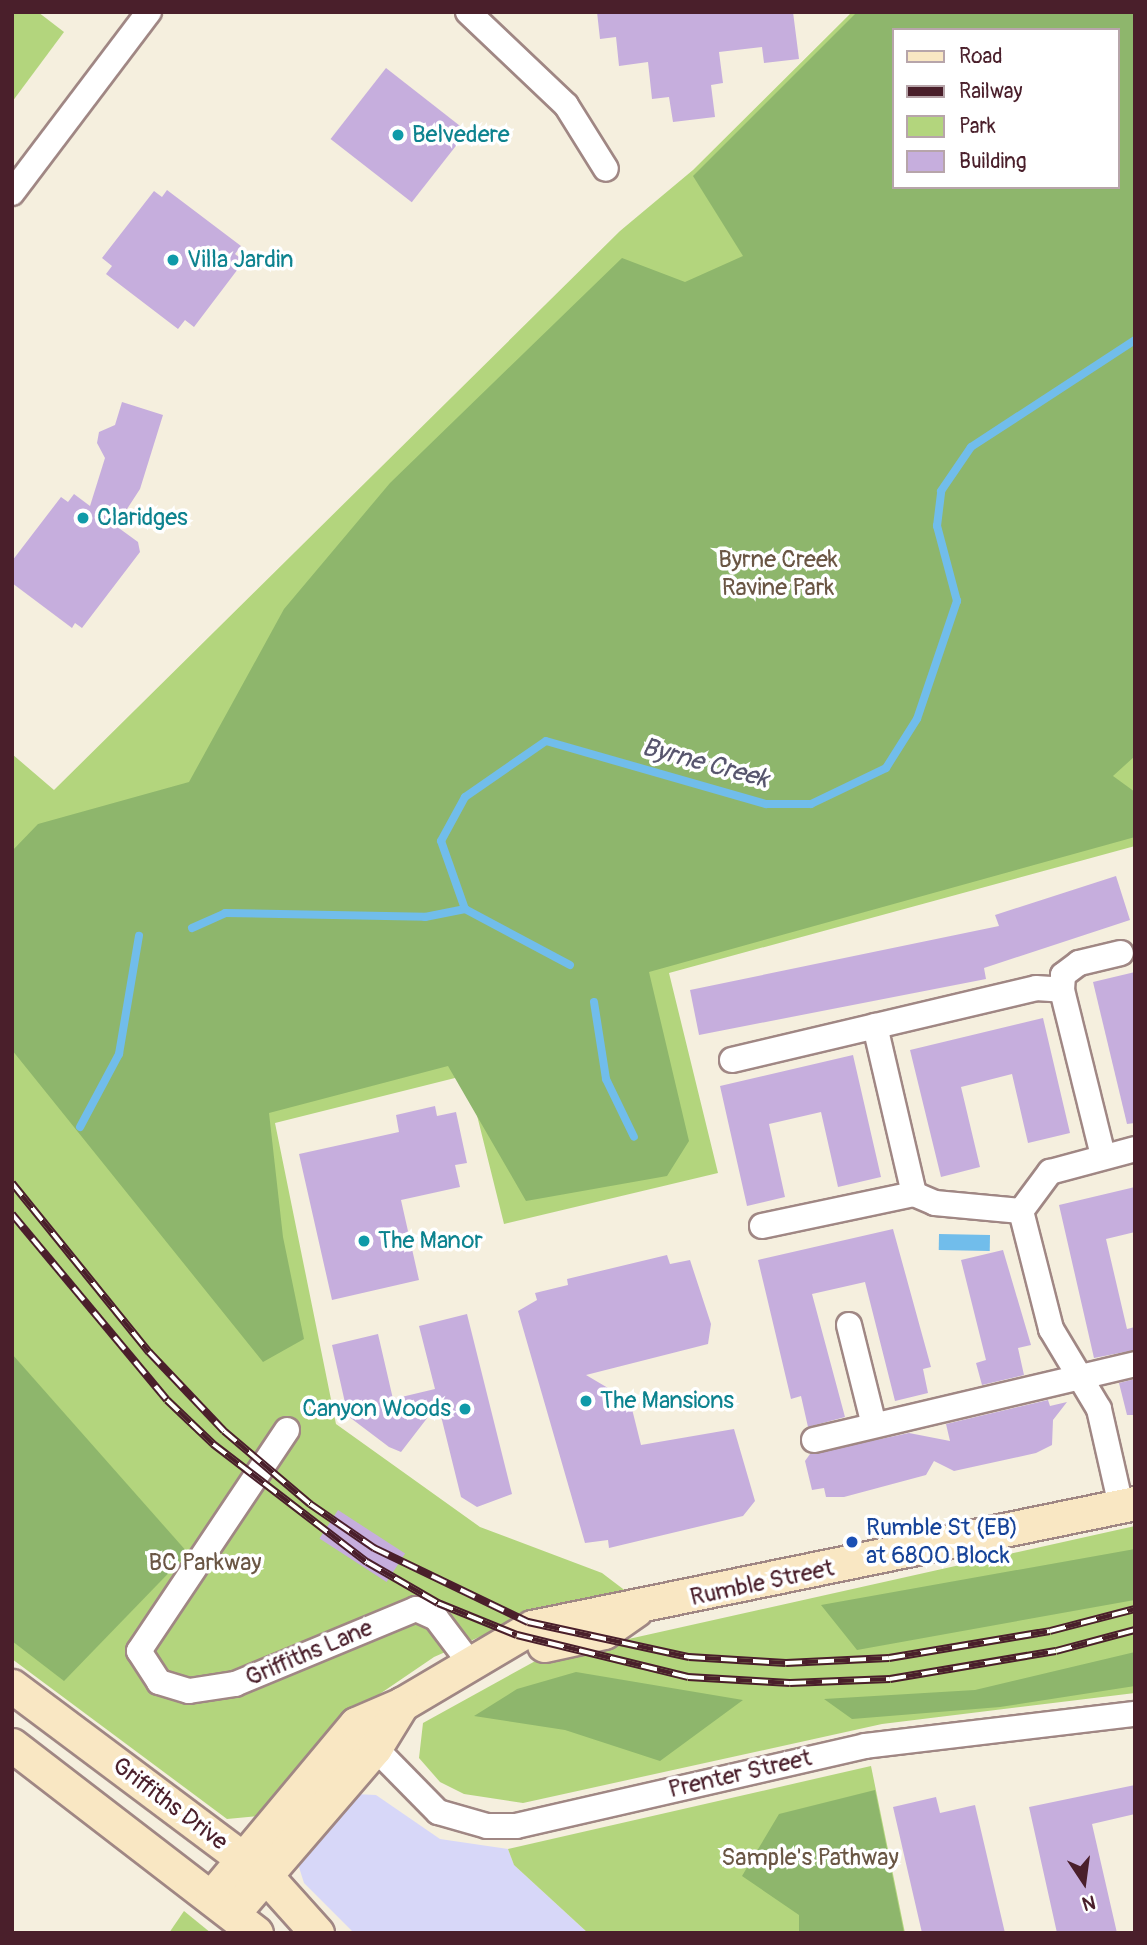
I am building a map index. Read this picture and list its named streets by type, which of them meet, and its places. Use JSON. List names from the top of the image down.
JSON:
{
  "streets": {
    "street": [
      "Rumble Street",
      "Griffiths Lane",
      "Prenter Street",
      "Griffiths Drive"
    ]
  },
  "crossings": [
    ["Rumble Street", "Griffiths Lane"],
    ["Rumble Street", "Prenter Street"],
    ["Rumble Street", "Griffiths Drive"]
  ],
  "water": ["Byrne Creek"],
  "parks": ["Byrne Creek Ravine Park", "BC Parkway", "Sample's Pathway"],
  "places": [
    "Belvedere",
    "Villa Jardin",
    "Claridges",
    "The Manor",
    "The Mansions",
    "Canyon Woods",
    "Rumble St (EB) at 6800 Block"
  ],
  "legend": [
    "Road",
    "Railway",
    "Park",
    "Building"
  ],
  "north": "bottom"
}
